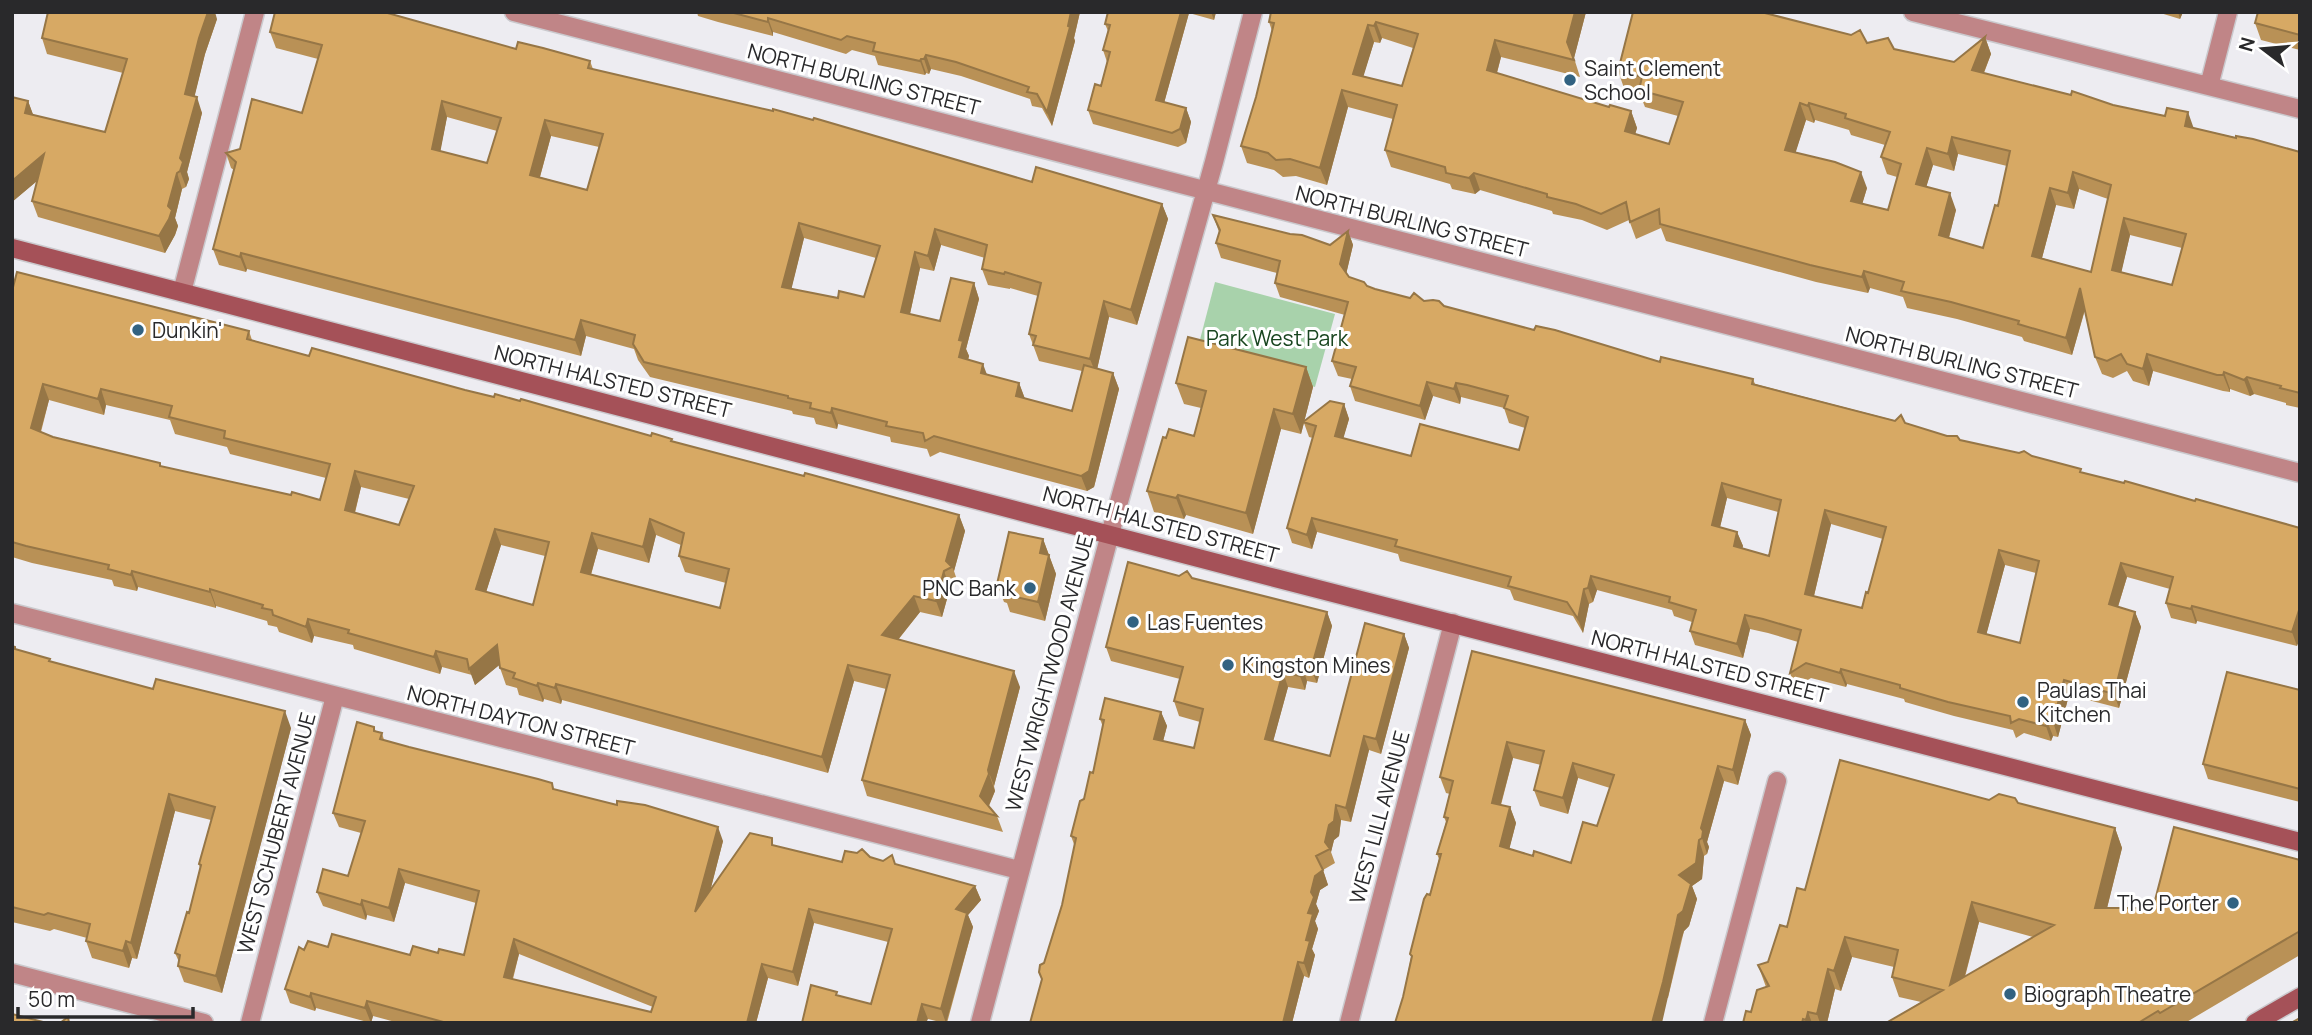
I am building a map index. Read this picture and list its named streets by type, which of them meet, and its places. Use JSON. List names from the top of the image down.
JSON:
{
  "streets": {
    "main road": ["NORTH HALSTED STREET"],
    "street": [
      "NORTH BURLING STREET",
      "WEST WRIGHTWOOD AVENUE",
      "NORTH DAYTON STREET",
      "WEST LILL AVENUE",
      "WEST SCHUBERT AVENUE"
    ]
  },
  "crossings": [
    ["NORTH BURLING STREET", "WEST WRIGHTWOOD AVENUE"],
    ["NORTH HALSTED STREET", "WEST WRIGHTWOOD AVENUE"],
    ["NORTH HALSTED STREET", "WEST LILL AVENUE"],
    ["WEST WRIGHTWOOD AVENUE", "NORTH DAYTON STREET"],
    ["NORTH DAYTON STREET", "WEST SCHUBERT AVENUE"]
  ],
  "parks": ["Park West Park"],
  "places": [
    "Saint Clement School",
    "Dunkin'",
    "PNC Bank",
    "Las Fuentes",
    "Kingston Mines",
    "Paulas Thai Kitchen",
    "The Porter",
    "Biograph Theatre"
  ],
  "scale_bar": "50 m",
  "north": "left"
}
